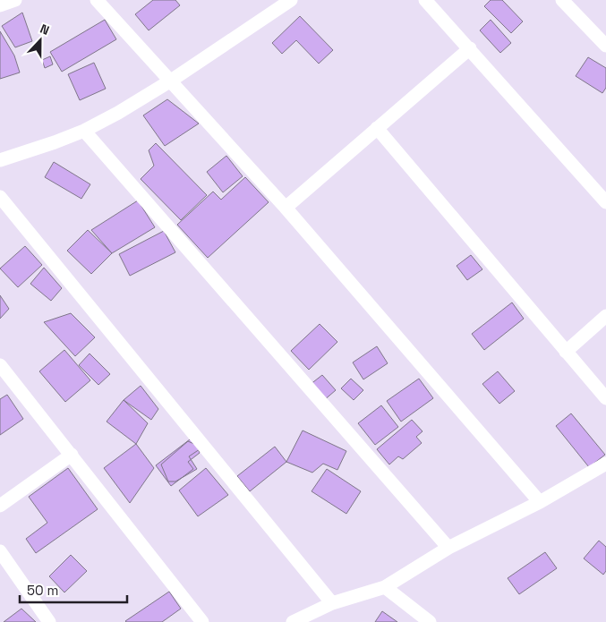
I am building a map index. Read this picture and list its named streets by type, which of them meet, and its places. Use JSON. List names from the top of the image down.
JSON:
{
  "scale_bar": "50 m",
  "north": "top"
}
